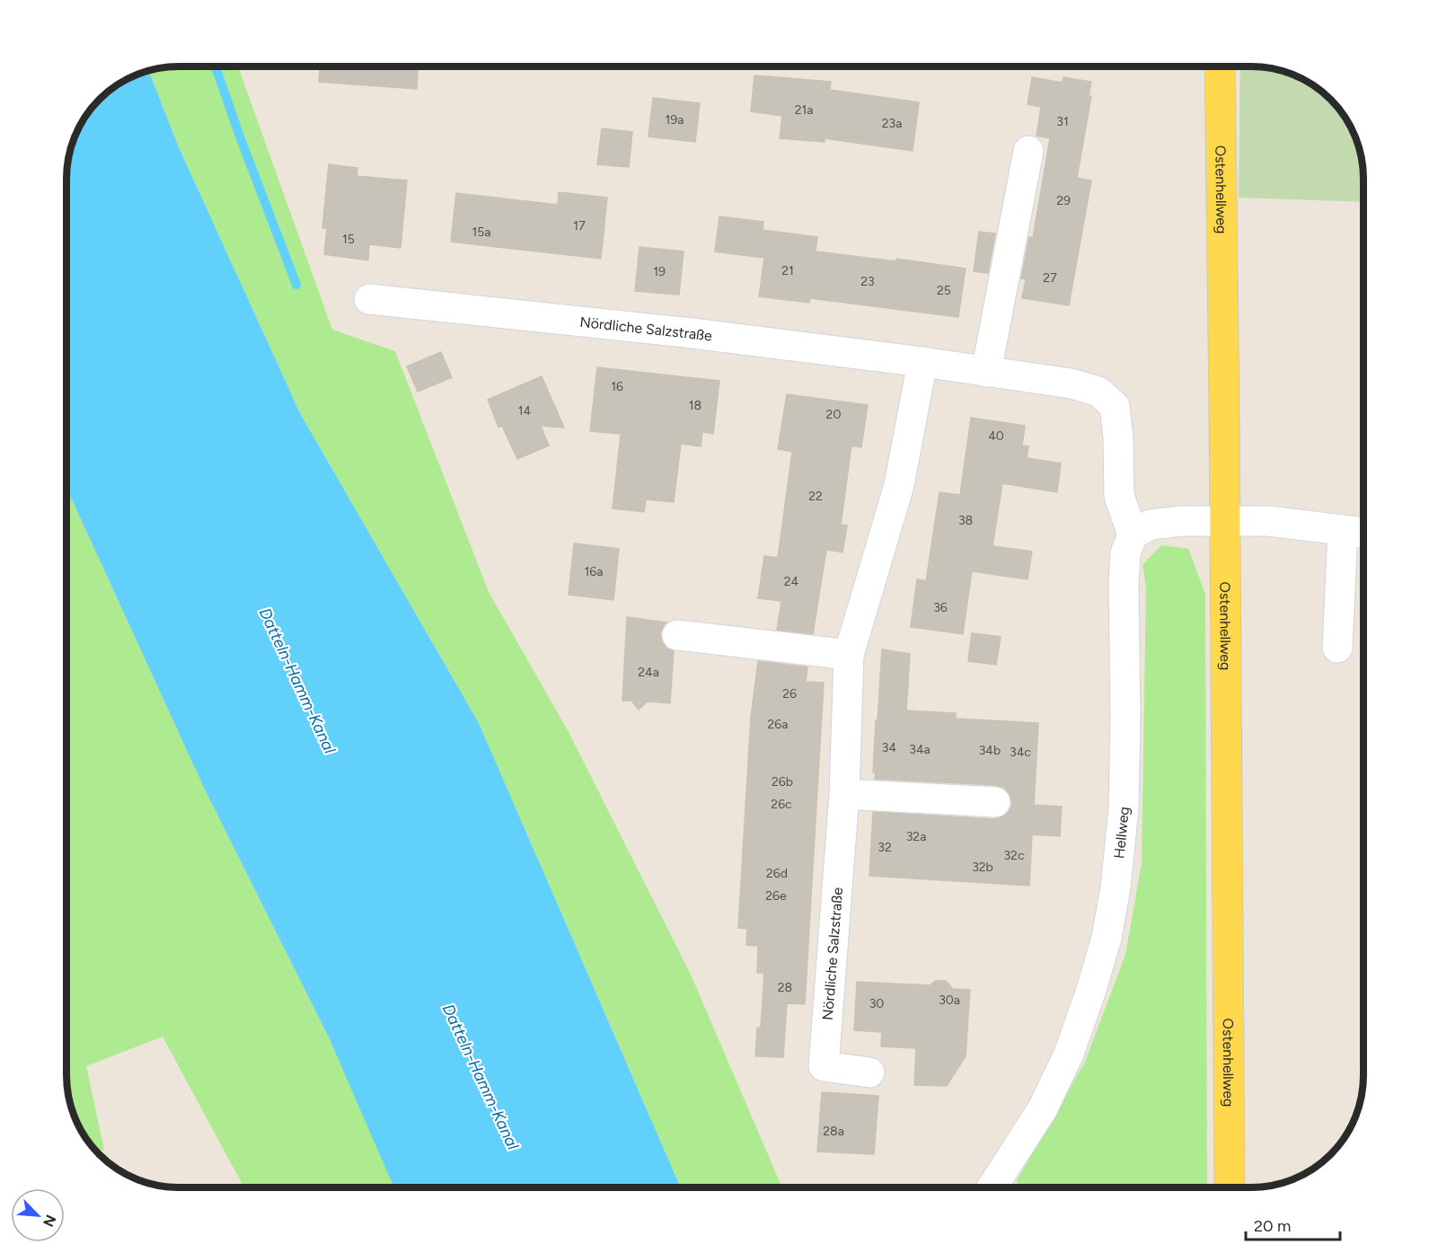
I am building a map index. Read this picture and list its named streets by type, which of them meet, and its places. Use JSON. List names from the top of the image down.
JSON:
{
  "streets": {
    "main road": ["Ostenhellweg"],
    "street": ["Nördliche Salzstraße", "Hellweg"]
  },
  "crossings": [
    ["Nördliche Salzstraße", "Hellweg"]
  ],
  "water": ["Datteln-Hamm-Kanal"],
  "house_numbers": [
    "21a",
    "19a",
    "31",
    "23a",
    "29",
    "17",
    "15a",
    "15",
    "21",
    "19",
    "27",
    "23",
    "25",
    "16",
    "18",
    "14",
    "20",
    "40",
    "22",
    "38",
    "16a",
    "24",
    "36",
    "24a",
    "26",
    "26a",
    "34",
    "34a",
    "34b",
    "34c",
    "26b",
    "26c",
    "32a",
    "32",
    "32c",
    "32b",
    "26d",
    "26e",
    "28",
    "30a",
    "30",
    "28a"
  ],
  "scale_bar": "20 m",
  "north": "bottom right"
}
